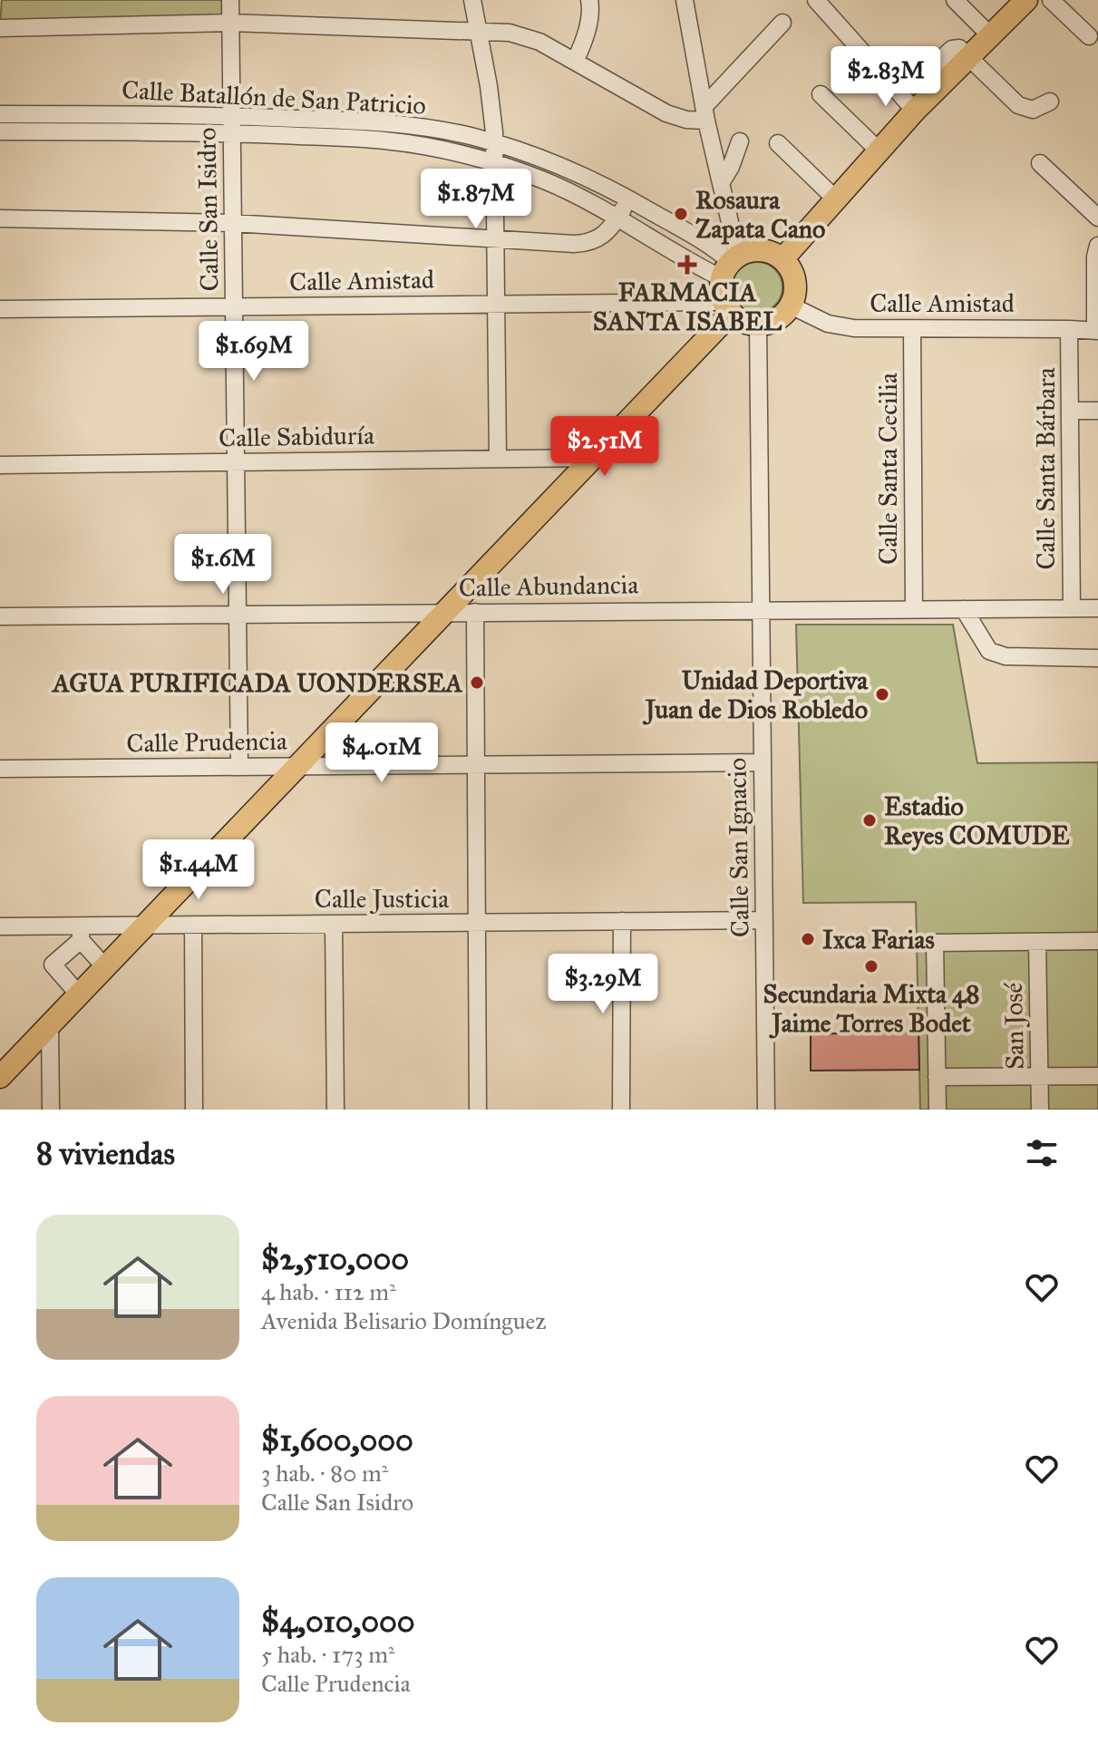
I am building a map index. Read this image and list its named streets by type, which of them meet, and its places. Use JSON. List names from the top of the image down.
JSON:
{
  "streets": {
    "street": [
      "Calle Batallón de San Patricio",
      "Calle San Isidro",
      "Calle Amistad",
      "Calle Sabiduría",
      "Calle Santa Cecilia",
      "Calle Santa Bárbara",
      "Calle Abundancia",
      "Calle Prudencia",
      "Calle San Ignacio",
      "Calle Justicia",
      "San José"
    ]
  },
  "crossings": [
    ["Calle Batallón de San Patricio", "Calle San Isidro"],
    ["Calle Batallón de San Patricio", "Calle Amistad"],
    ["Calle Batallón de San Patricio", "Calle San Ignacio"],
    ["Calle San Isidro", "Calle Amistad"],
    ["Calle San Isidro", "Calle Sabiduría"],
    ["Calle San Isidro", "Calle Abundancia"],
    ["Calle San Isidro", "Calle Prudencia"],
    ["Calle Amistad", "Calle Santa Cecilia"],
    ["Calle Amistad", "Calle Santa Bárbara"],
    ["Calle Amistad", "Calle San Ignacio"],
    ["Calle Santa Cecilia", "Calle Abundancia"],
    ["Calle Santa Bárbara", "Calle Abundancia"],
    ["Calle Abundancia", "Calle San Ignacio"],
    ["Calle Prudencia", "Calle San Ignacio"],
    ["Calle San Ignacio", "Calle Justicia"]
  ],
  "places": {
    "other": [
      "Rosaura Zapata Cano",
      "AGUA PURIFICADA UONDERSEA",
      "Unidad Deportiva Juan de Dios Robledo",
      "Estadio Reyes COMUDE",
      "Ixca Farias",
      "Secundaria Mixta 48 Jaime Torres Bodet"
    ],
    "health": ["FARMACIA SANTA ISABEL"]
  },
  "page": {
    "price": [
      "$2.83M",
      "$1.87M",
      "$1.69M",
      "$2.51M",
      "$1.6M",
      "$4.01M",
      "$1.44M",
      "$3.29M"
    ],
    "heading": "8 viviendas",
    "list": [
      {
        "name": "$2,510,000",
        "note": "4 hab. · 112 m² · Avenida Belisario Domínguez"
      },
      {
        "name": "$1,600,000",
        "note": "3 hab. · 80 m² · Calle San Isidro"
      },
      {
        "name": "$4,010,000",
        "note": "5 hab. · 173 m² · Calle Prudencia"
      }
    ]
  }
}
